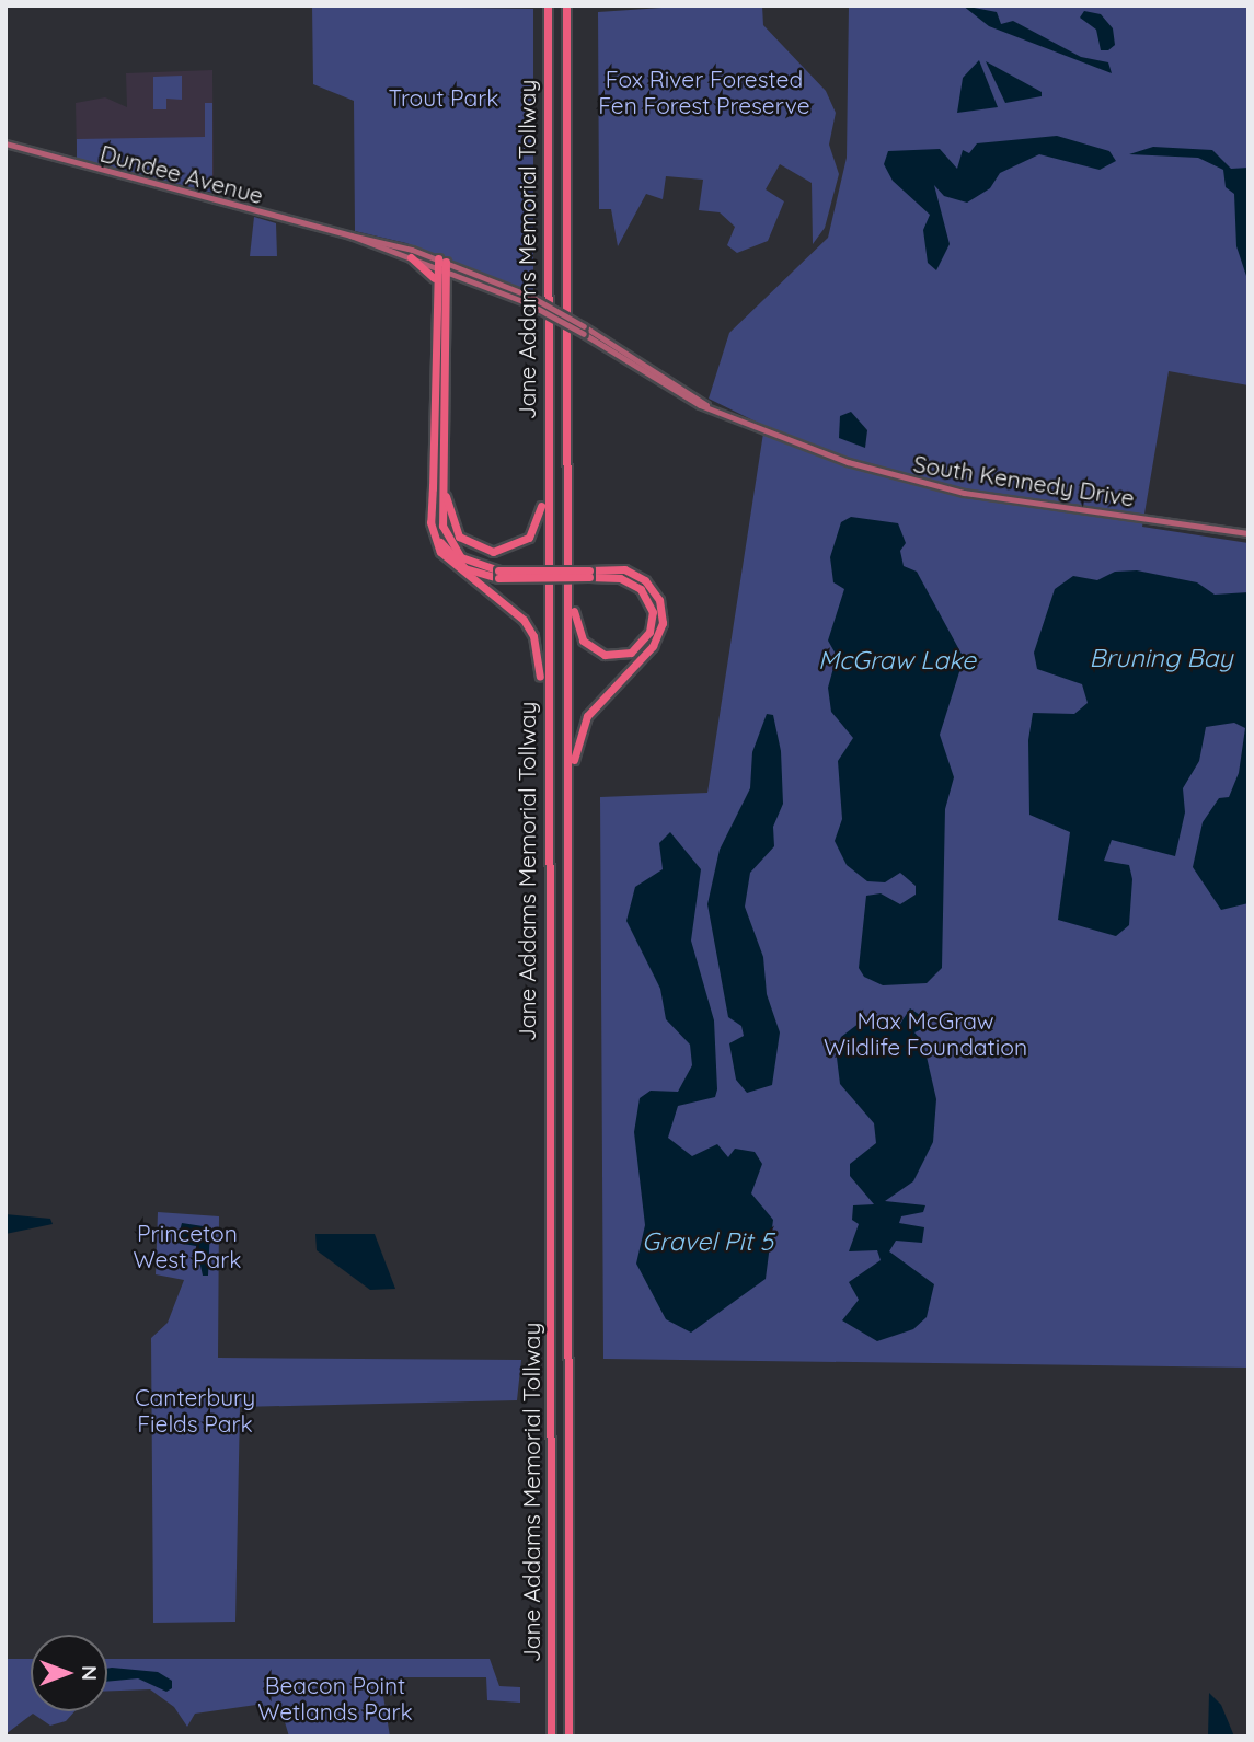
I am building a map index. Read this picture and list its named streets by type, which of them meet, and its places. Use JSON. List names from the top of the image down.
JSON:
{
  "streets": {
    "highway": ["Jane Addams Memorial Tollway"],
    "main road": ["Dundee Avenue", "South Kennedy Drive"]
  },
  "crossings": [
    ["Dundee Avenue", "South Kennedy Drive"]
  ],
  "water": ["Bruning Bay", "McGraw Lake", "Gravel Pit 5"],
  "parks": [
    "Fox River Forested Fen Forest Preserve",
    "Trout Park",
    "Max McGraw Wildlife Foundation",
    "Princeton West Park",
    "Canterbury Fields Park",
    "Beacon Point Wetlands Park"
  ],
  "north": "right"
}
